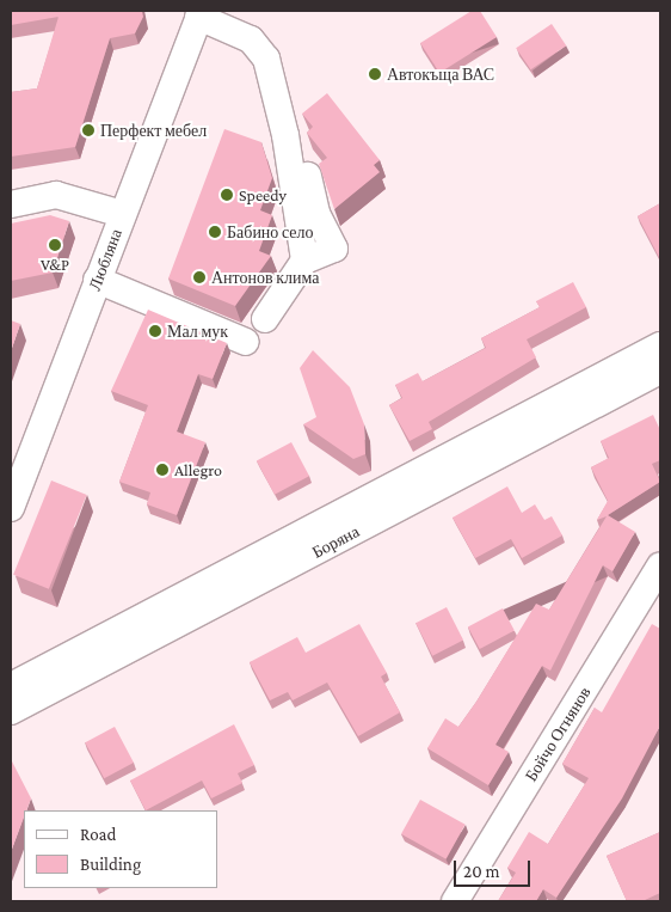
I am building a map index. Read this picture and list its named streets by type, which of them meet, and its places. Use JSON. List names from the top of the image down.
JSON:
{
  "streets": {
    "street": ["Любляна", "Боряна", "Бойчо Огнянов"]
  },
  "places": [
    "Автокъща ВАС",
    "Перфект мебел",
    "Speedy",
    "Бабино село",
    "V&P",
    "Антонов клима",
    "Мал мук",
    "Allegro"
  ],
  "legend": ["Road", "Building"],
  "scale_bar": "20 m"
}
